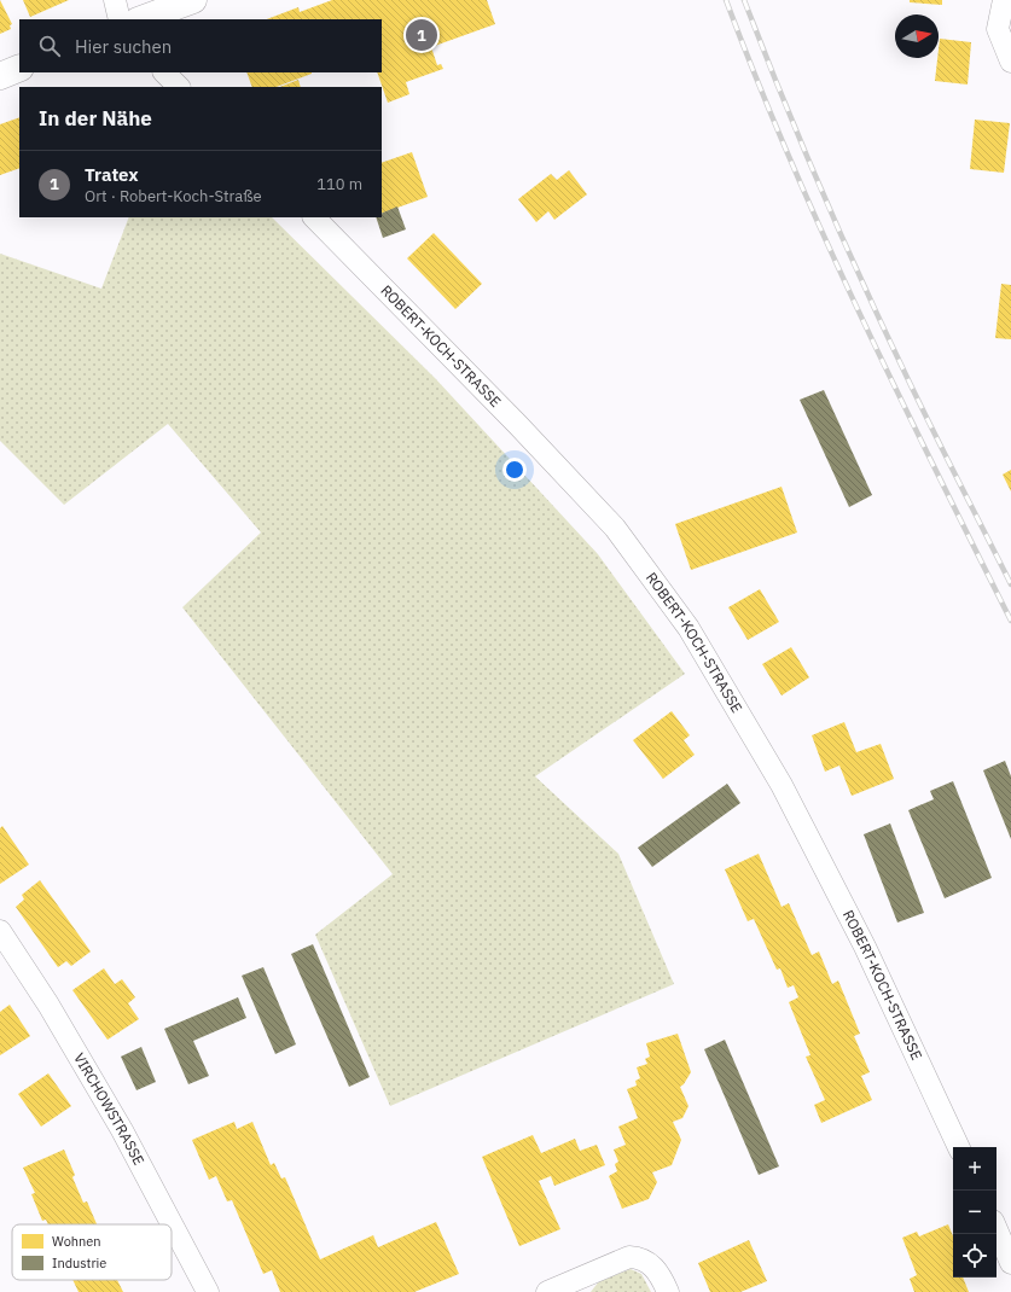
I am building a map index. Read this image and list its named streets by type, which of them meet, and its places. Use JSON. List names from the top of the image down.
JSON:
{
  "streets": {
    "street": ["ROBERT-KOCH-STRASSE", "VIRCHOWSTRASSE"]
  },
  "legend": ["Wohnen", "Industrie"],
  "north": "right",
  "page": {
    "pins": "1",
    "search": "Hier suchen",
    "heading": "In der Nähe",
    "list": [
      {
        "mark": "1",
        "name": "Tratex",
        "note": "Ort · Robert-Koch-Straße",
        "value": "110 m"
      }
    ],
    "map_buttons": ["+", "−"]
  }
}
